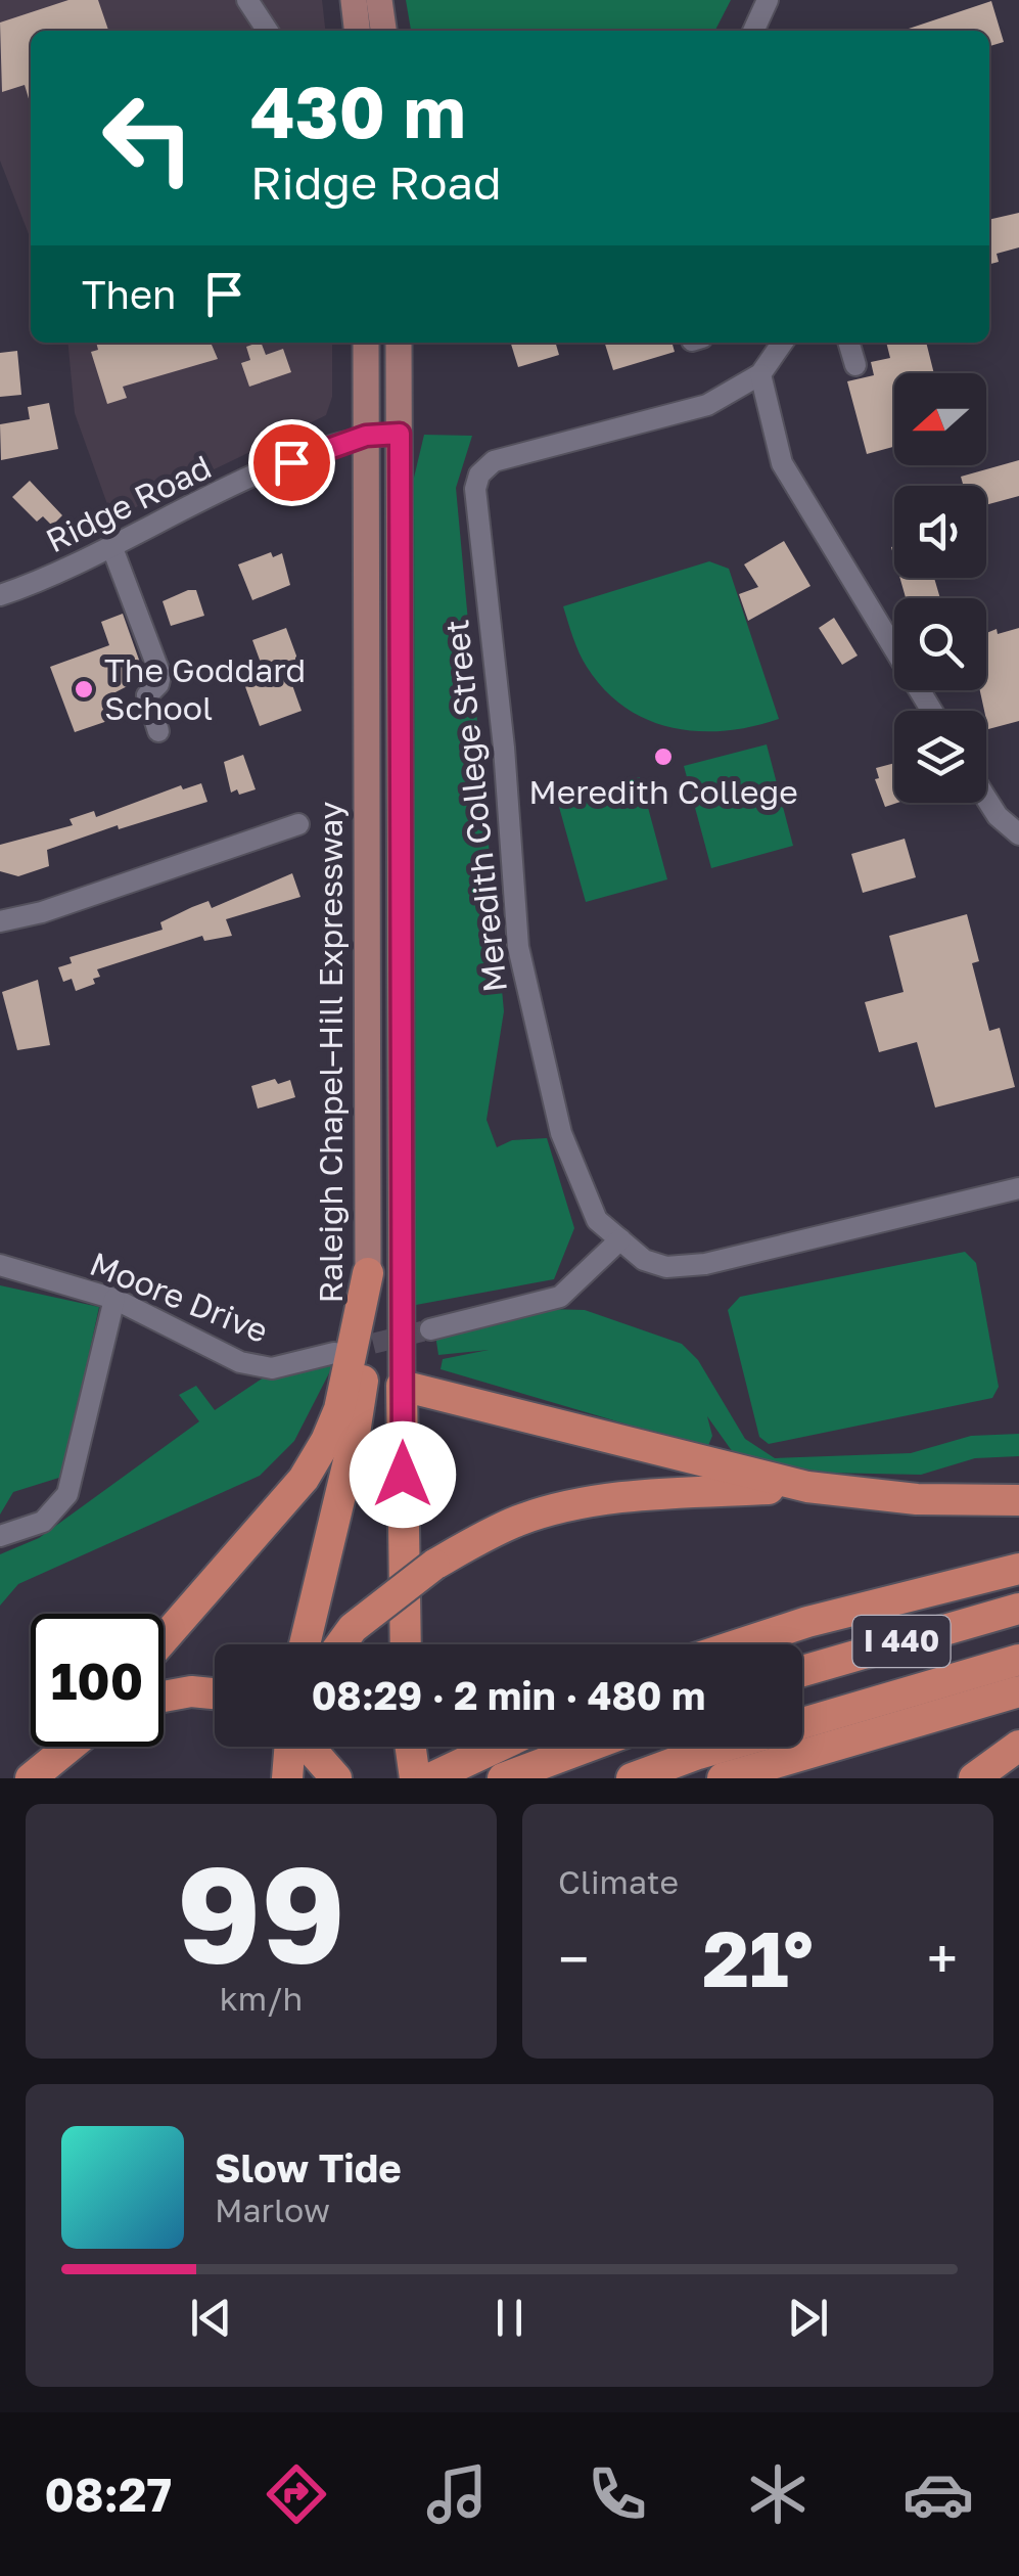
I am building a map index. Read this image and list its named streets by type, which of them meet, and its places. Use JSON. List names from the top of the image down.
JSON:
{
  "streets": {
    "highway": ["Raleigh Chapel–Hill Expressway", "I 440"],
    "street": ["Ridge Road", "Meredith College Street", "Moore Drive"]
  },
  "crossings": [
    ["Ridge Road", "Raleigh Chapel–Hill Expressway"]
  ],
  "places": ["The Goddard School", "Meredith College"],
  "north": "left",
  "page": {
    "turn": ["430 m", "Ridge Road"],
    "then": "Then",
    "limit": "100",
    "trip": "08:29 · 2 min · 480 m",
    "tile": [
      ["99", "km/h"],
      "Climate"
    ],
    "heat": ["−", "21°", "+"],
    "song": ["Slow Tide", "Marlow"],
    "tabs": "08:27"
  }
}
